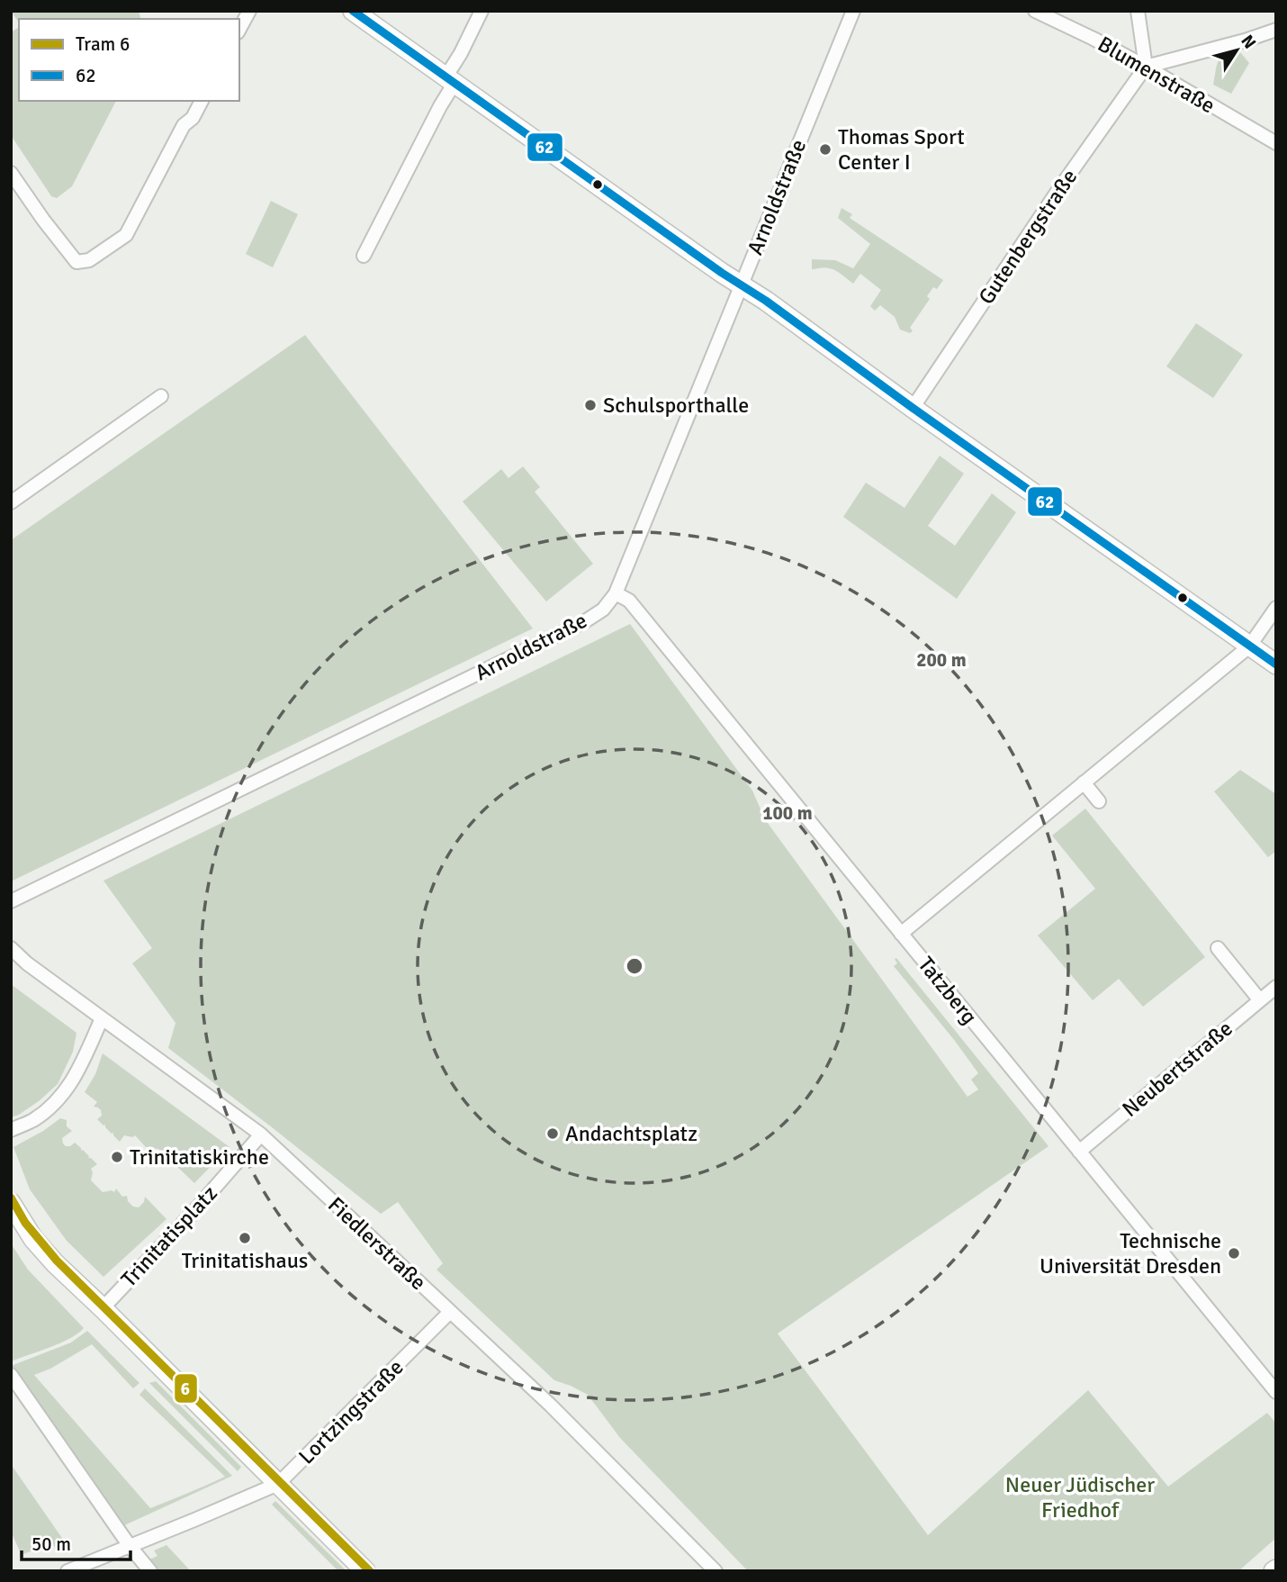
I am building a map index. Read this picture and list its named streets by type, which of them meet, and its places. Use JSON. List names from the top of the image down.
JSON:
{
  "streets": {
    "street": [
      "Blumenstraße",
      "Arnoldstraße",
      "Gutenbergstraße",
      "Tatzberg",
      "Neubertstraße",
      "Trinitatisplatz",
      "Fiedlerstraße",
      "Lortzingstraße"
    ]
  },
  "crossings": [
    ["Blumenstraße", "Gutenbergstraße"],
    ["Arnoldstraße", "Tatzberg"],
    ["Tatzberg", "Neubertstraße"],
    ["Trinitatisplatz", "Fiedlerstraße"],
    ["Fiedlerstraße", "Lortzingstraße"]
  ],
  "parks": ["Neuer Jüdischer Friedhof"],
  "places": [
    "Thomas Sport Center I",
    "Schulsporthalle",
    "Andachtsplatz",
    "Trinitatiskirche",
    "Trinitatishaus",
    "Technische Universität Dresden"
  ],
  "lines": ["transit line 62", "tram line 6"],
  "legend": ["Tram 6", "62"],
  "scale_bar": "50 m",
  "north": "top right",
  "rings": ["200 m", "100 m"]
}
